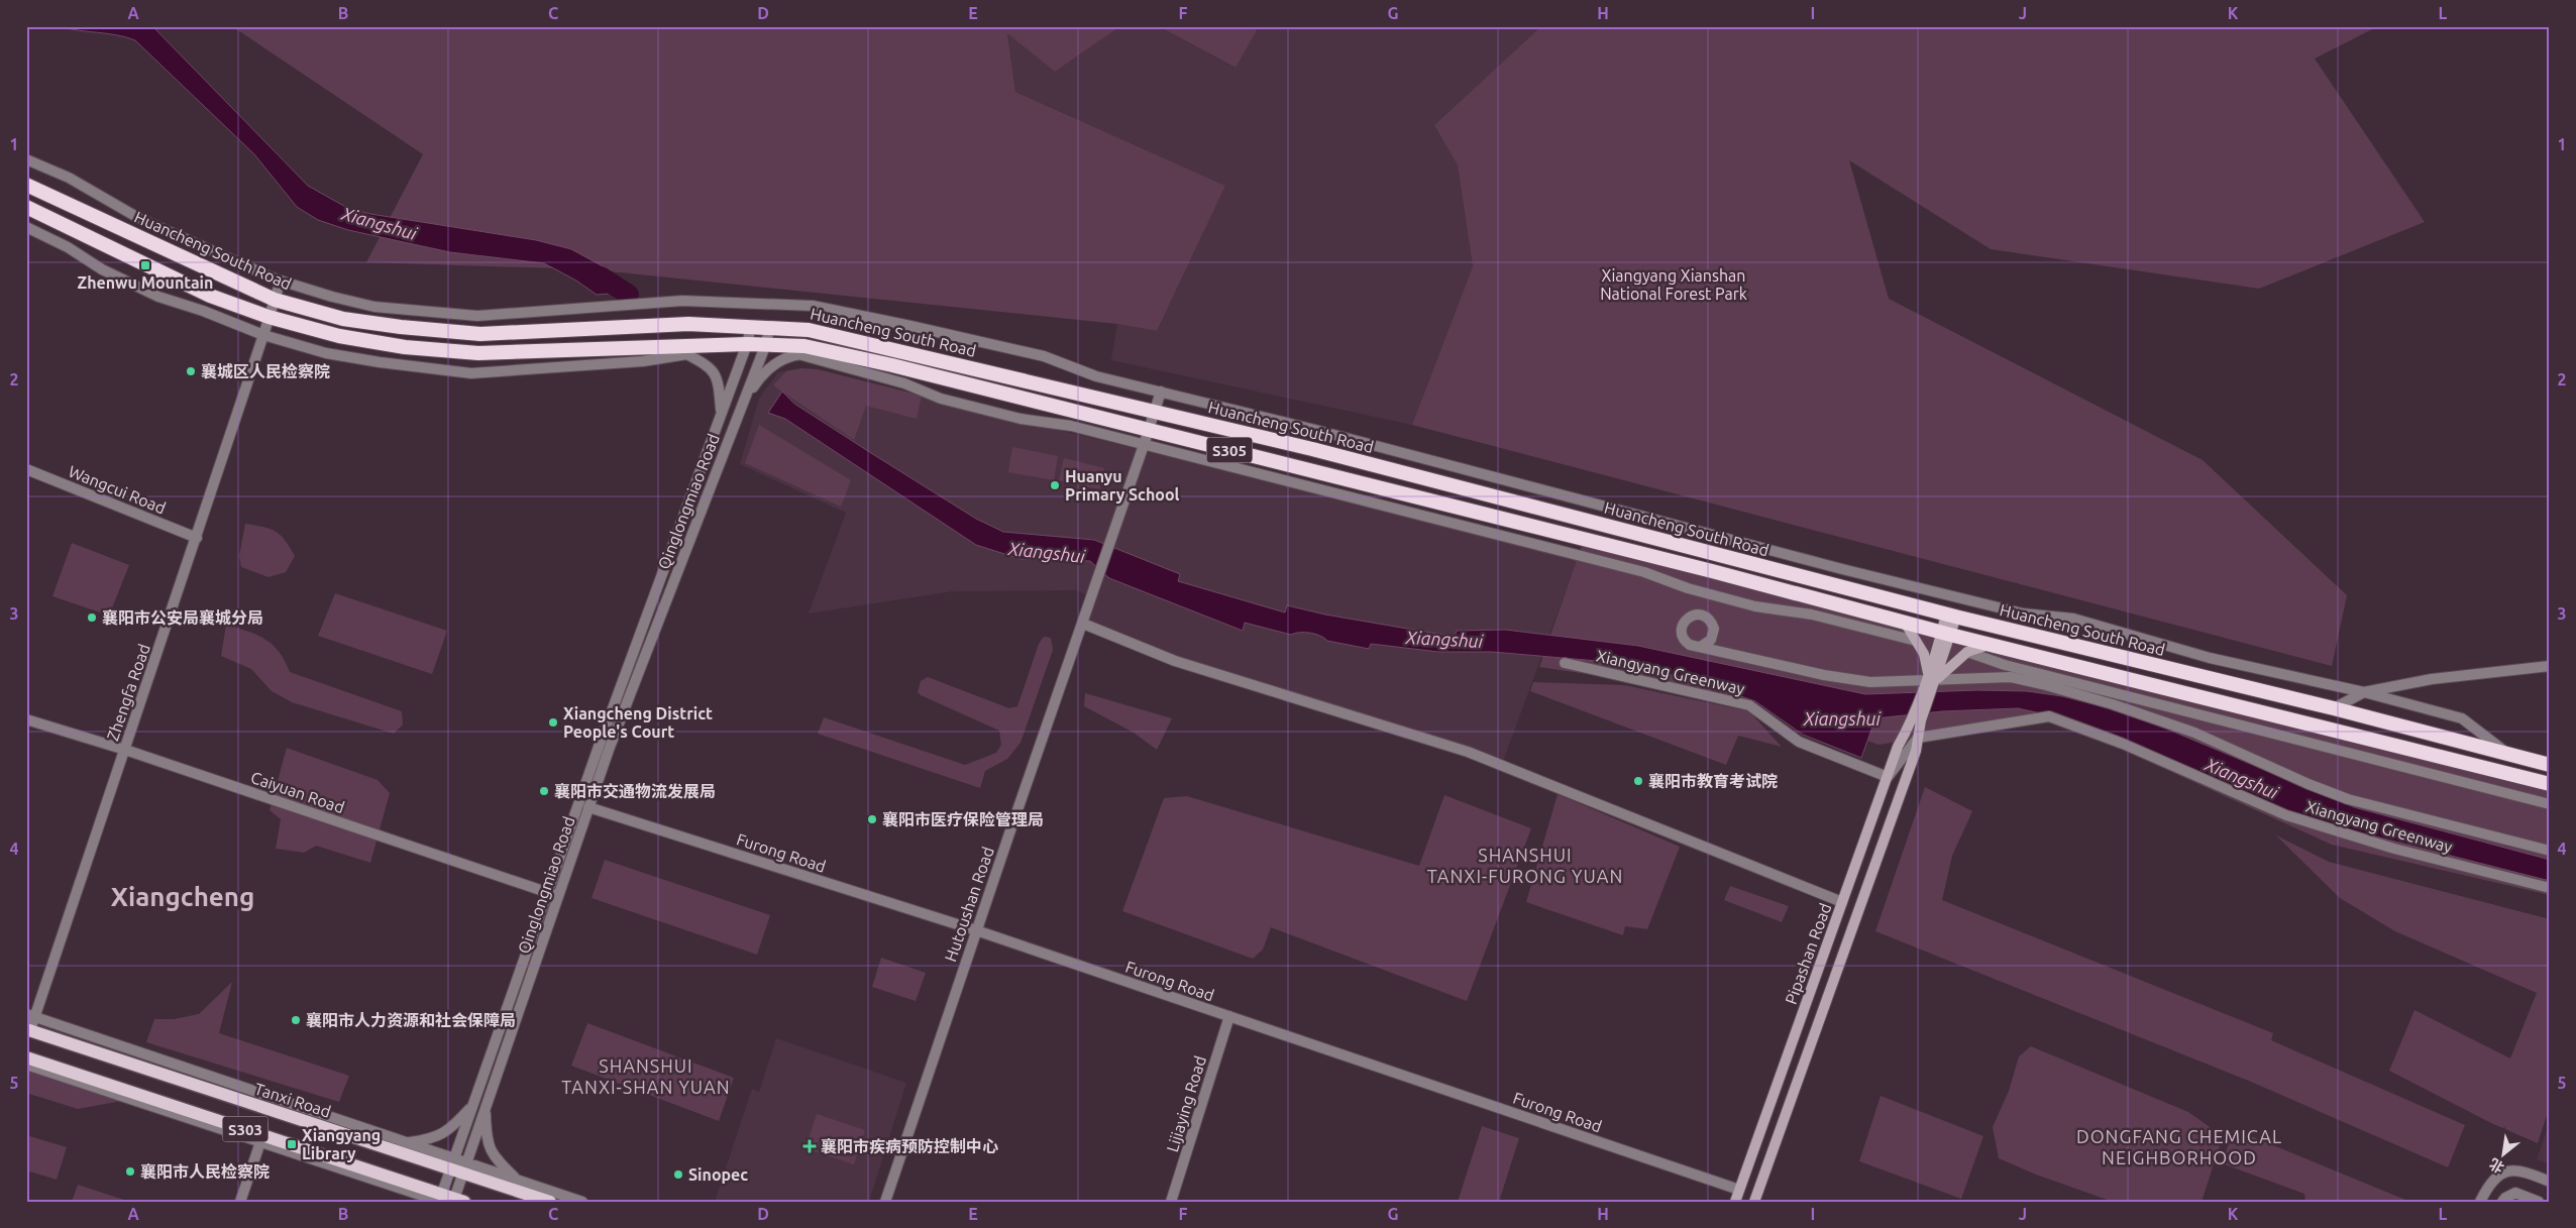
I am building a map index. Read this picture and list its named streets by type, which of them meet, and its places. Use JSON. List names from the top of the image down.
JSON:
{
  "streets": {
    "highway": ["Huancheng South Road", "S305"],
    "main road": ["Pipashan Road", "Tanxi Road", "S303"],
    "street": [
      "Wangcui Road",
      "Qinglongmiao Road",
      "Xiangyang Greenway",
      "Zhengfa Road",
      "Caiyuan Road",
      "Furong Road",
      "Hutoushan Road",
      "Lijiaying Road"
    ]
  },
  "crossings": [
    ["Huancheng South Road", "Qinglongmiao Road"],
    ["Huancheng South Road", "Zhengfa Road"],
    ["Huancheng South Road", "Hutoushan Road"],
    ["Wangcui Road", "Zhengfa Road"],
    ["Qinglongmiao Road", "Caiyuan Road"],
    ["Qinglongmiao Road", "Furong Road"],
    ["Qinglongmiao Road", "Tanxi Road"],
    ["Qinglongmiao Road", "S303"],
    ["Xiangyang Greenway", "Pipashan Road"],
    ["Zhengfa Road", "Caiyuan Road"],
    ["Zhengfa Road", "Tanxi Road"],
    ["Furong Road", "Hutoushan Road"],
    ["Furong Road", "Pipashan Road"],
    ["Furong Road", "Lijiaying Road"]
  ],
  "districts": [
    "SHANSHUI TANXI-FURONG YUAN",
    "Xiangcheng",
    "SHANSHUI TANXI-SHAN YUAN",
    "DONGFANG CHEMICAL NEIGHBORHOOD"
  ],
  "water": ["Xiangshui"],
  "parks": ["Xiangyang Xianshan National Forest Park"],
  "places": {
    "transit": ["Zhenwu Mountain", "Xiangyang Library"],
    "other": [
      "襄城区人民检察院",
      "Huanyu Primary School",
      "襄阳市公安局襄城分局",
      "Xiangcheng District People's Court",
      "襄阳市教育考试院",
      "襄阳市交通物流发展局",
      "襄阳市医疗保险管理局",
      "襄阳市人力资源和社会保障局",
      "襄阳市人民检察院",
      "Sinopec"
    ],
    "health": ["襄阳市疾病预防控制中心"]
  },
  "north": "bottom left",
  "grid": {
    "columns": [
      "A",
      "B",
      "C",
      "D",
      "E",
      "F",
      "G",
      "H",
      "I",
      "J",
      "K",
      "L"
    ],
    "rows": [
      "1",
      "2",
      "3",
      "4",
      "5"
    ]
  }
}
